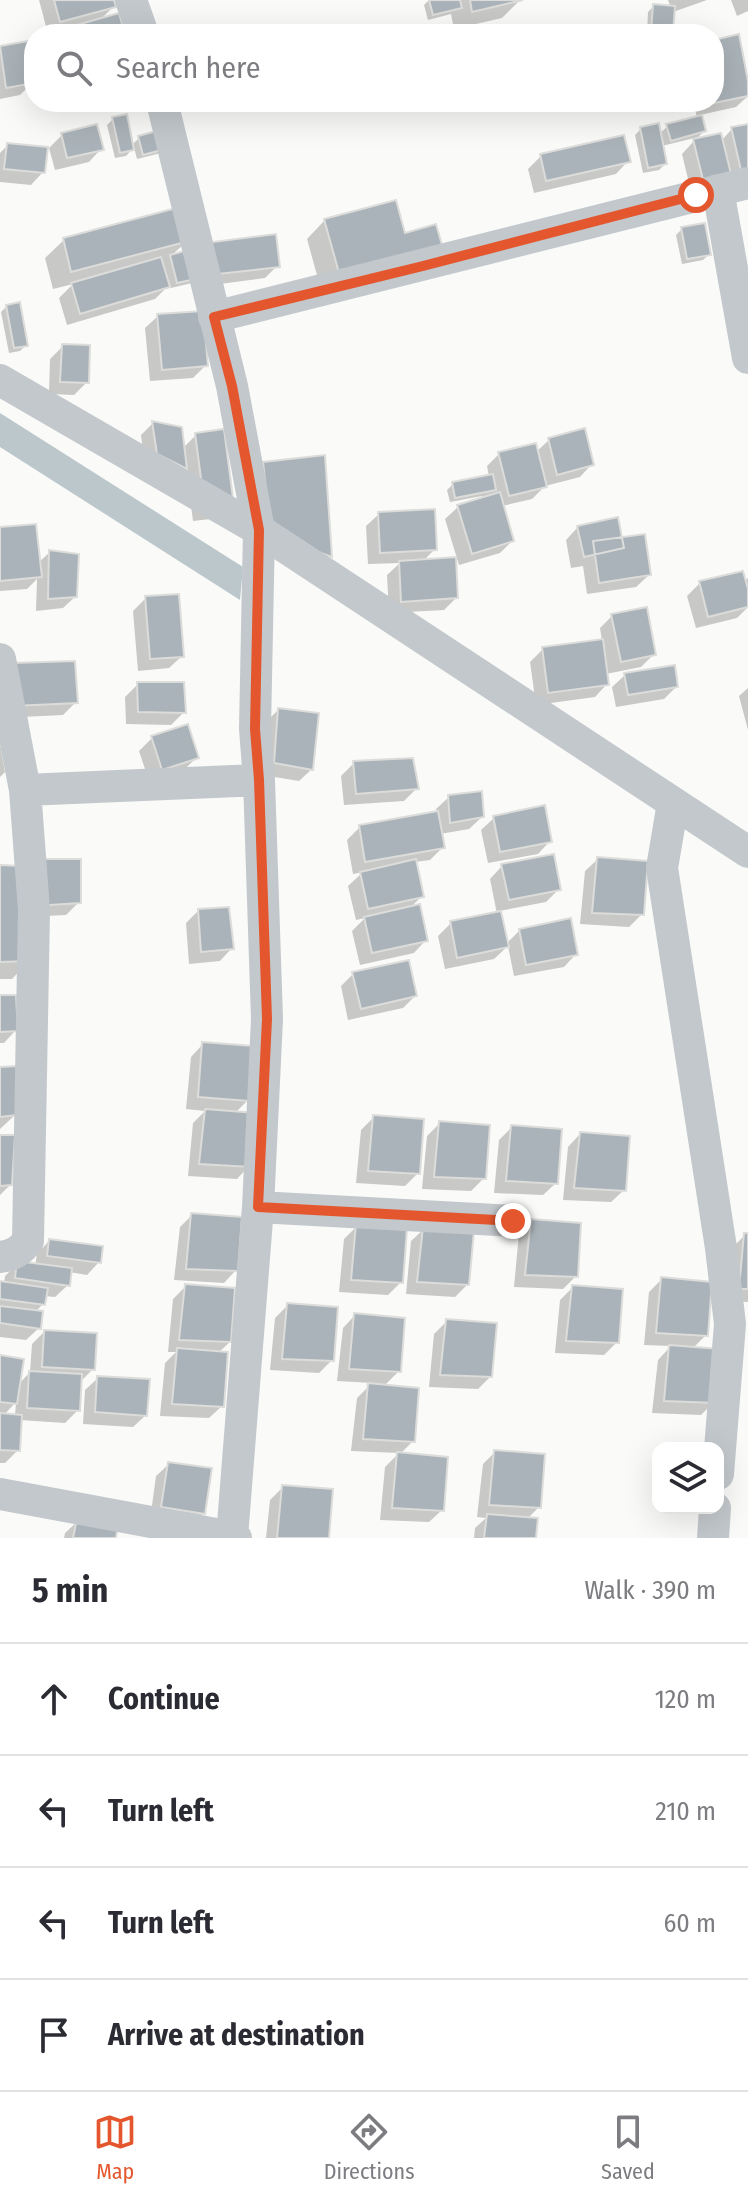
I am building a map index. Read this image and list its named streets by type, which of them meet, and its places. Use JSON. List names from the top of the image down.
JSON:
{
  "page": {
    "search": "Search here",
    "heading": ["5 min", "Walk · 390 m"],
    "list": [
      ["Continue", "120 m"],
      ["Turn left", "210 m"],
      ["Turn left", "60 m"],
      "Arrive at destination"
    ],
    "nav": ["Map", "Directions", "Saved"]
  }
}
